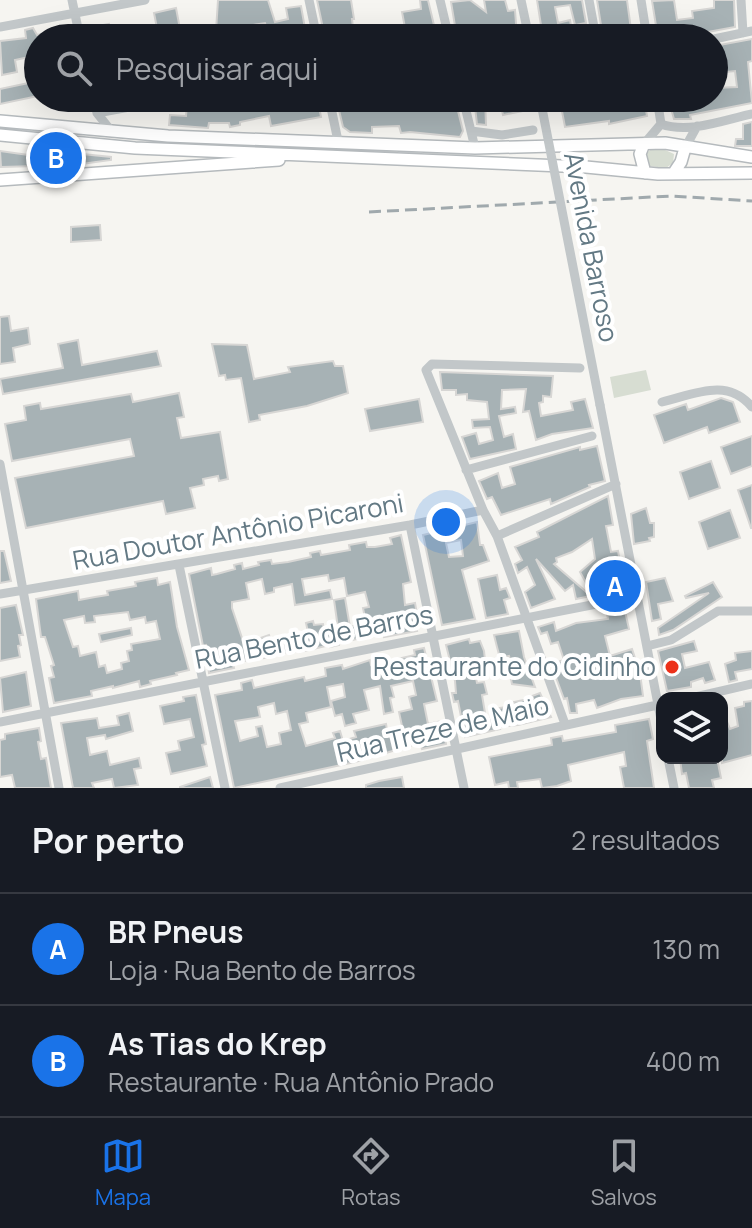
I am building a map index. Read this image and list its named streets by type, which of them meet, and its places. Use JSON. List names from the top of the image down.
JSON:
{
  "streets": {
    "street": [
      "Avenida Barroso",
      "Rua Doutor Antônio Picaroni",
      "Rua Bento de Barros",
      "Rua Treze de Maio"
    ]
  },
  "crossings": [
    ["Avenida Barroso", "Rua Bento de Barros"]
  ],
  "places": ["Restaurante do Cidinho"],
  "page": {
    "search": "Pesquisar aqui",
    "pins": ["B", "A"],
    "heading": ["Por perto", "2 resultados"],
    "list": [
      {
        "mark": "A",
        "name": "BR Pneus",
        "note": "Loja · Rua Bento de Barros",
        "value": "130 m"
      },
      {
        "mark": "B",
        "name": "As Tias do Krep",
        "note": "Restaurante · Rua Antônio Prado",
        "value": "400 m"
      }
    ],
    "nav": ["Mapa", "Rotas", "Salvos"]
  }
}
